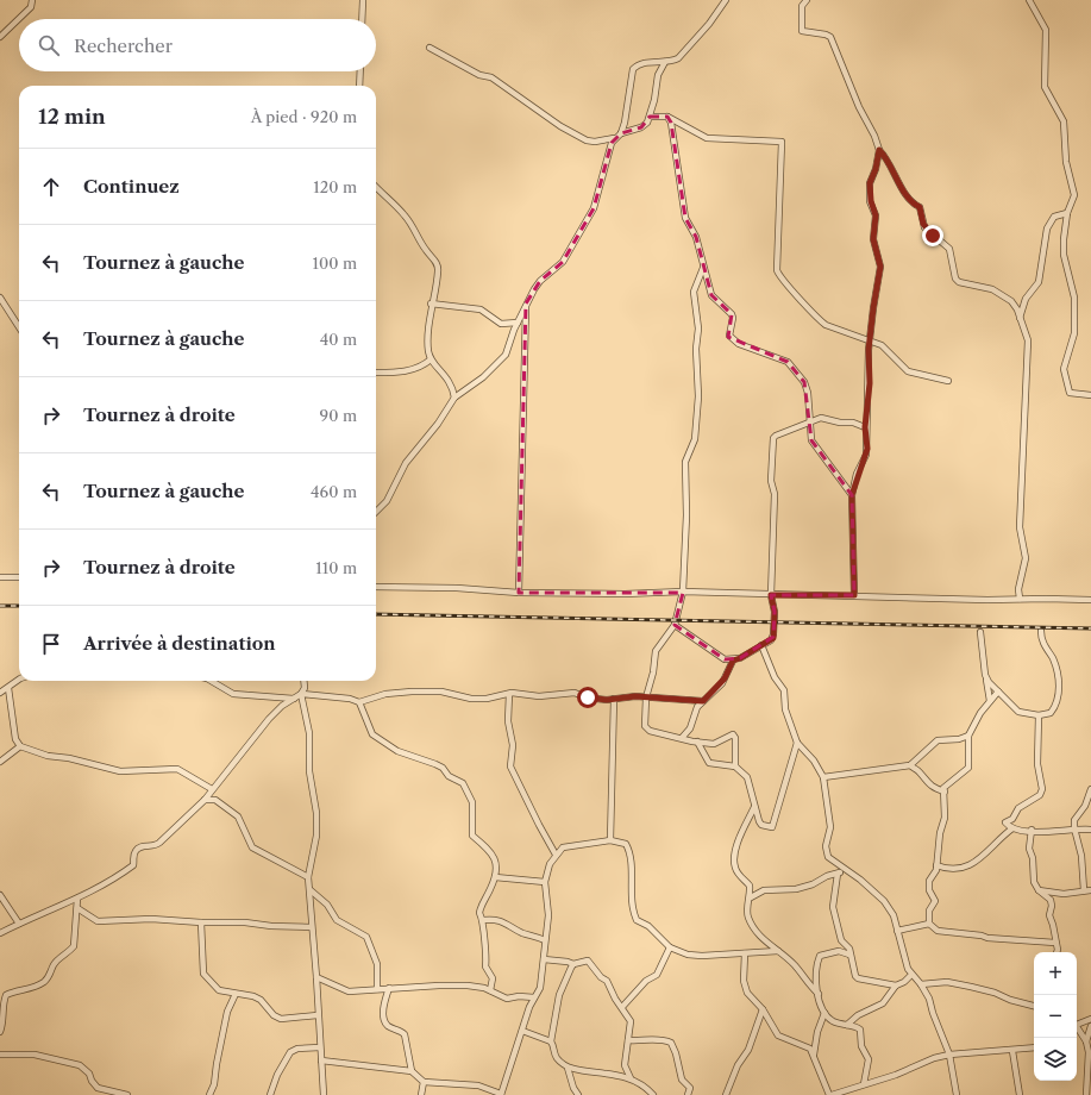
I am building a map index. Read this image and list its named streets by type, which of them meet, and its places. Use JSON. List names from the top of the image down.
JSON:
{
  "page": {
    "search": "Rechercher",
    "heading": ["12 min", "À pied · 920 m"],
    "list": [
      ["Continuez", "120 m"],
      ["Tournez à gauche", "100 m"],
      ["Tournez à gauche", "40 m"],
      ["Tournez à droite", "90 m"],
      ["Tournez à gauche", "460 m"],
      ["Tournez à droite", "110 m"],
      "Arrivée à destination"
    ],
    "map_buttons": ["+", "−"]
  }
}
